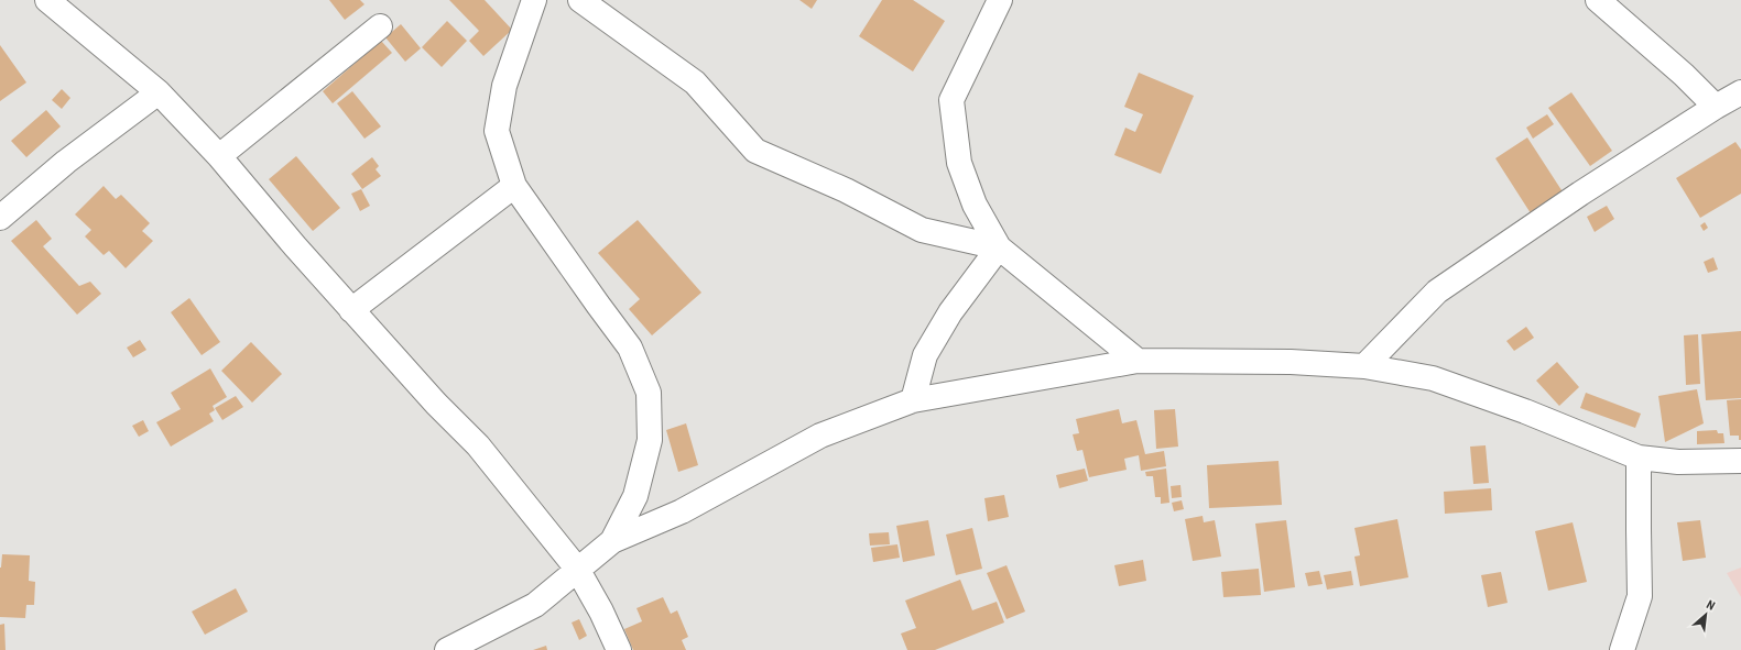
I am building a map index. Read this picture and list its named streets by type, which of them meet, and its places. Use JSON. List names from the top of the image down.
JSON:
{
  "north": "top right"
}
